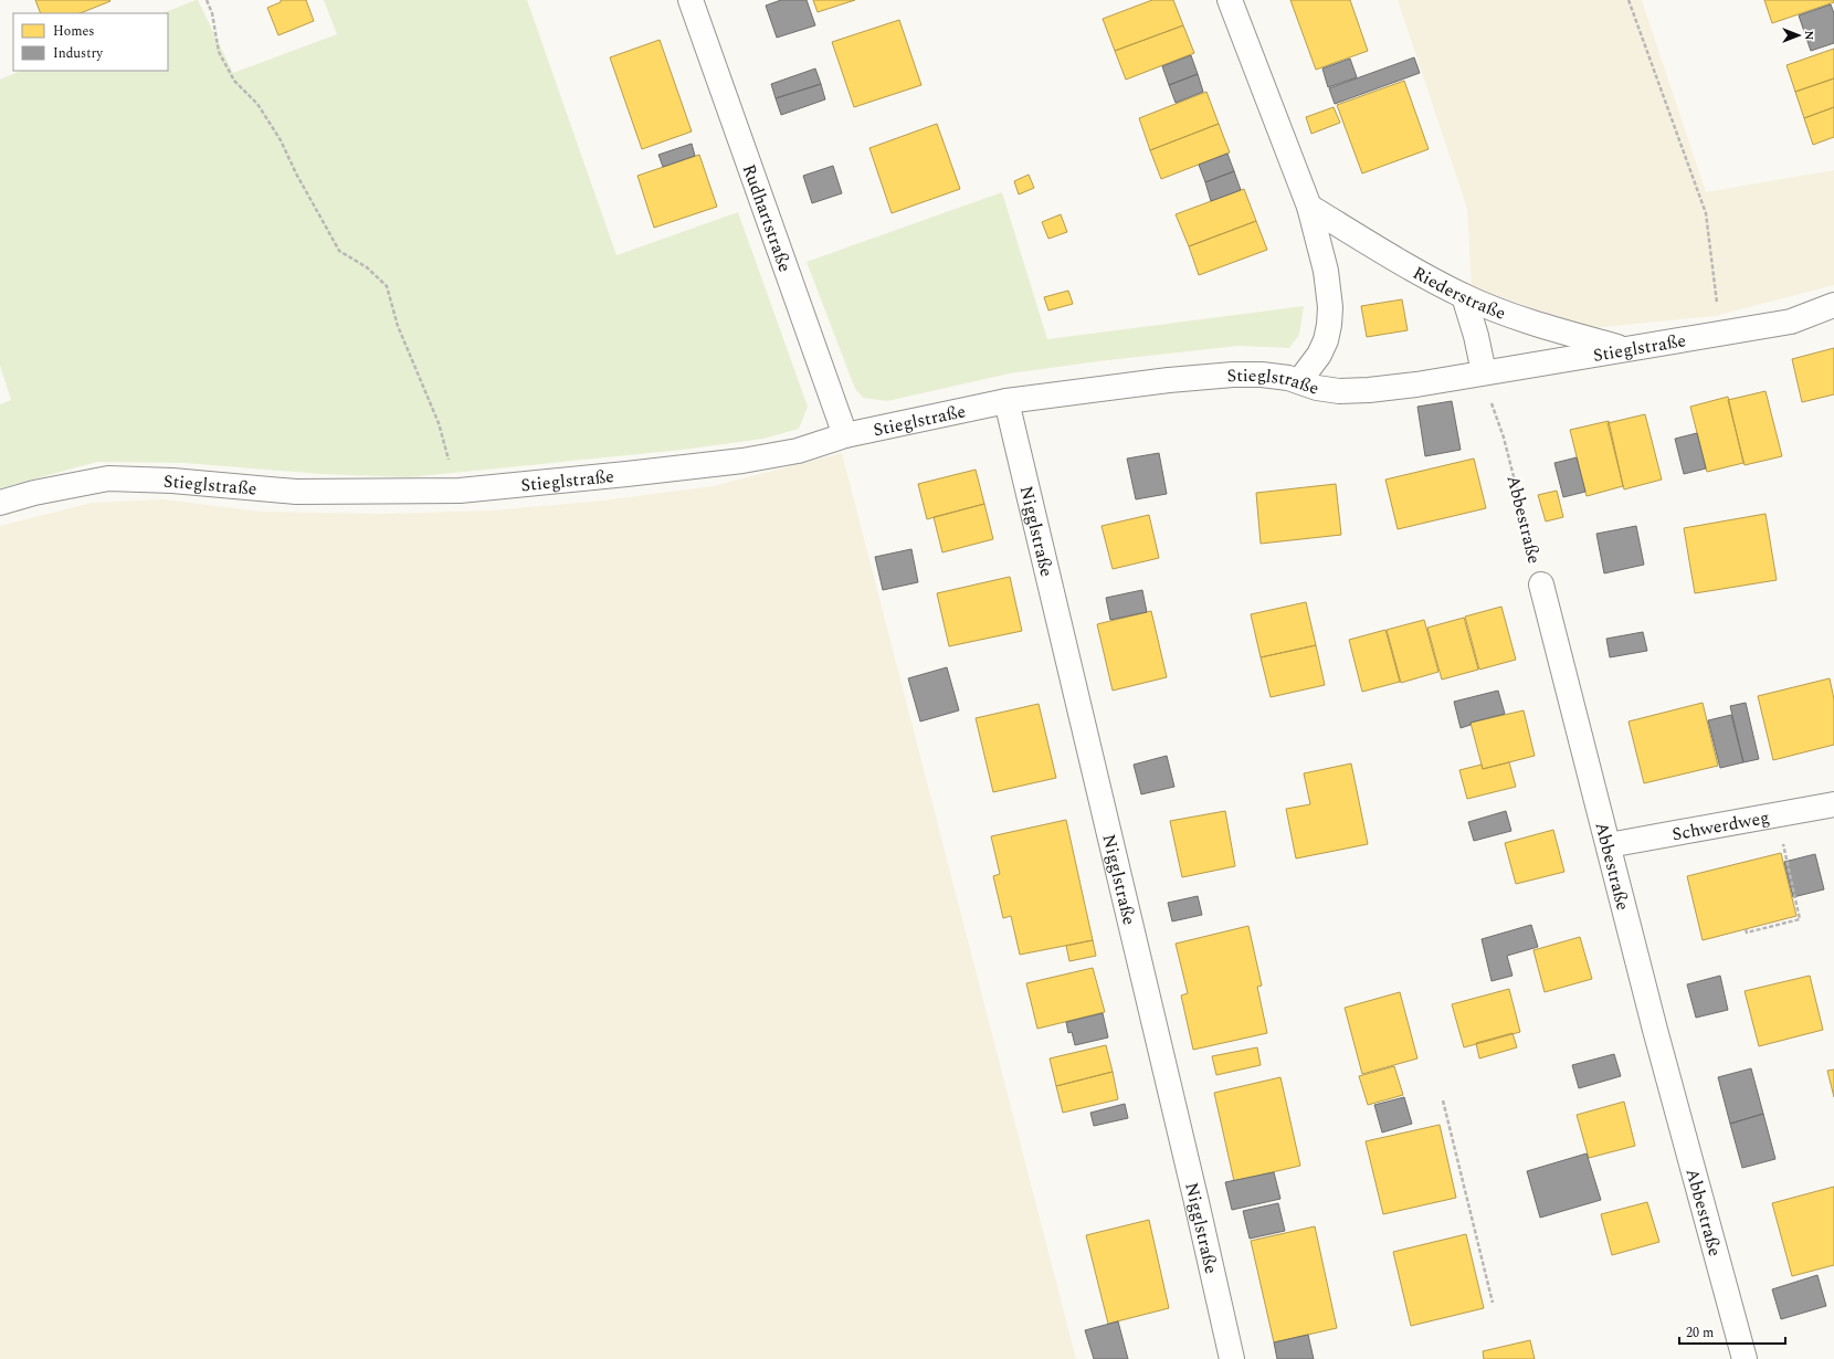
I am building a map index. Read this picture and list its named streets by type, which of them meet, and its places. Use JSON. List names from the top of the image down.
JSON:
{
  "streets": {
    "street": [
      "Rudhartstraße",
      "Riederstraße",
      "Stieglstraße",
      "Abbestraße",
      "Nigglstraße",
      "Schwerdweg"
    ]
  },
  "crossings": [
    ["Rudhartstraße", "Stieglstraße"],
    ["Riederstraße", "Stieglstraße"],
    ["Stieglstraße", "Abbestraße"],
    ["Stieglstraße", "Nigglstraße"],
    ["Abbestraße", "Schwerdweg"]
  ],
  "legend": ["Homes", "Industry"],
  "scale_bar": "20 m",
  "north": "right"
}
